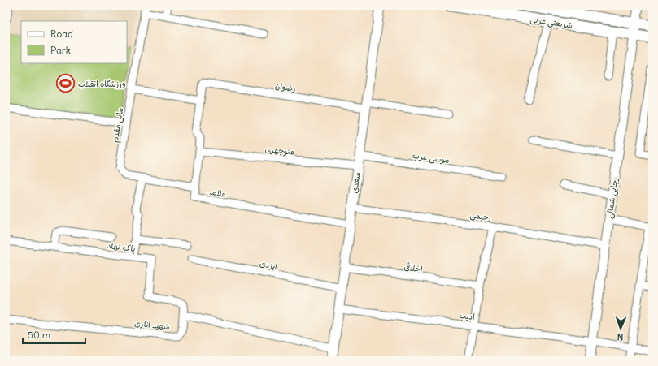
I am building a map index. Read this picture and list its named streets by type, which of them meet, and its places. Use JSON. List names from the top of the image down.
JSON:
{
  "streets": {
    "main road": ["شریعتی غربی"],
    "street": [
      "رضوان",
      "مانی مقدم",
      "منوچهری",
      "موسی عرب",
      "سعدی",
      "علامی",
      "رجایی شمالی",
      "رحیمی",
      "پاک نهاد",
      "ایزدی",
      "اخلاقی",
      "ادیب",
      "شهید اناری"
    ]
  },
  "crossings": [
    ["شریعتی غربی", "رجایی شمالی"],
    ["رضوان", "سعدی"],
    ["رضوان", "علامی"],
    ["مانی مقدم", "علامی"],
    ["منوچهری", "سعدی"],
    ["منوچهری", "علامی"],
    ["موسی عرب", "سعدی"],
    ["سعدی", "علامی"],
    ["سعدی", "رحیمی"],
    ["سعدی", "ایزدی"],
    ["سعدی", "اخلاقی"],
    ["سعدی", "ادیب"],
    ["رجایی شمالی", "رحیمی"],
    ["رجایی شمالی", "ادیب"],
    ["پاک نهاد", "شهید اناری"]
  ],
  "places": {
    "sports": ["ورزشگاه انقلاب"]
  },
  "legend": ["Road", "Park"],
  "scale_bar": "50 m",
  "north": "bottom"
}
